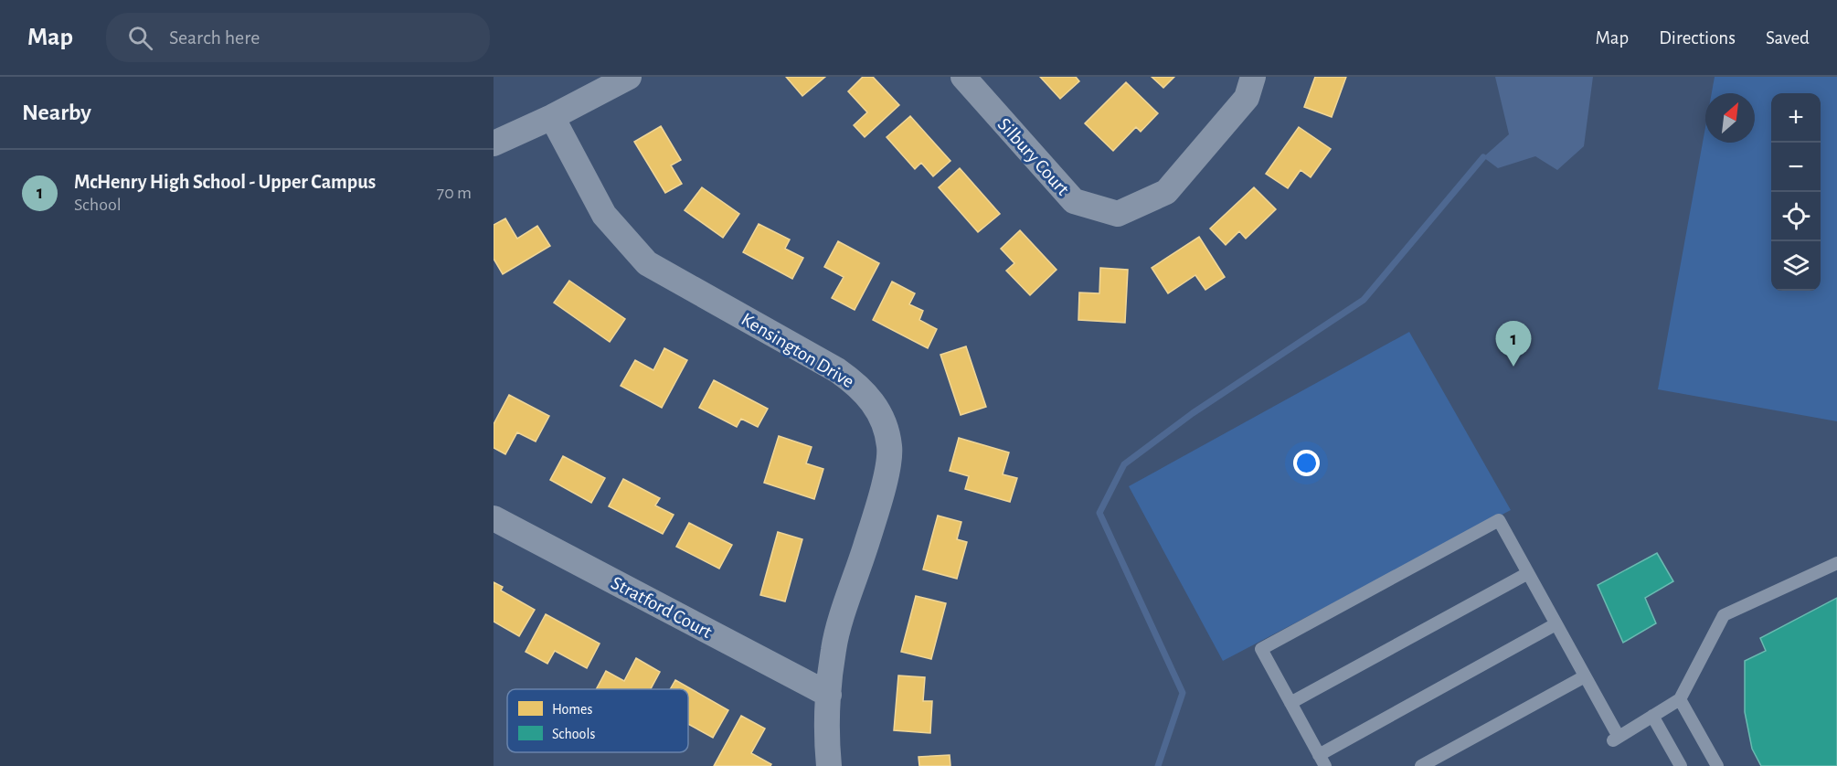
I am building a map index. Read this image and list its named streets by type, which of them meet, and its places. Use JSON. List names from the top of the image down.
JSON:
{
  "streets": {
    "street": ["Silbury Court", "Kensington Drive", "Stratford Court"]
  },
  "crossings": [
    ["Kensington Drive", "Stratford Court"]
  ],
  "legend": ["Homes", "Schools"],
  "north": "top right",
  "page": {
    "header": "Map",
    "search": "Search here",
    "nav": ["Map", "Directions", "Saved"],
    "heading": "Nearby",
    "map_buttons": ["+", "−"],
    "list": [
      {
        "mark": "1",
        "name": "McHenry High School - Upper Campus",
        "note": "School",
        "value": "70 m"
      }
    ],
    "pins": "1"
  }
}
